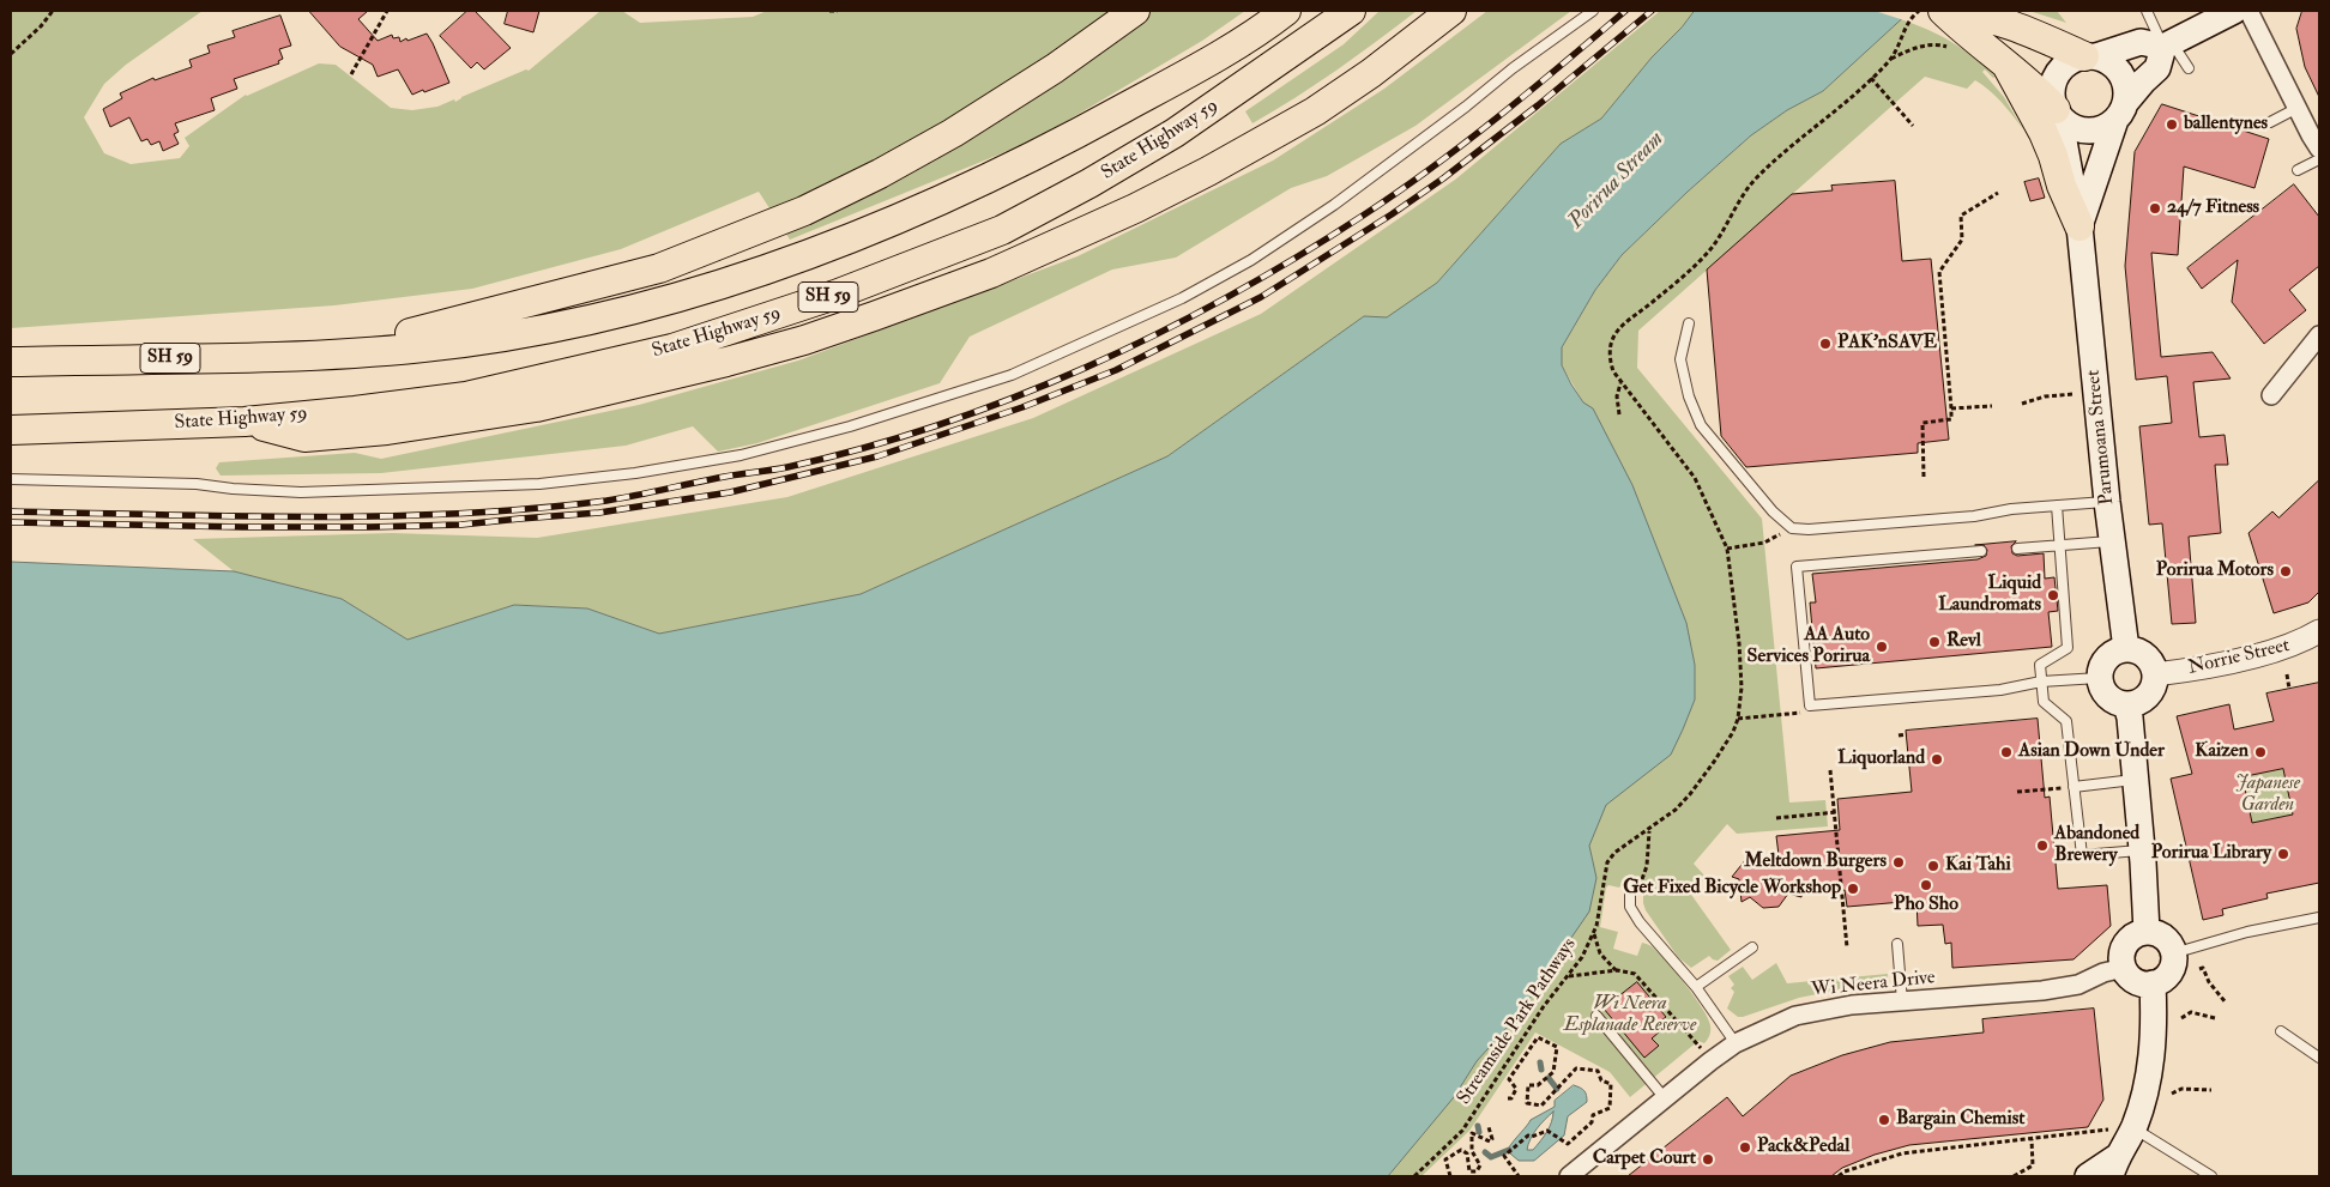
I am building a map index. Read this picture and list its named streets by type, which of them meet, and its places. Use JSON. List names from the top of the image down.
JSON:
{
  "streets": {
    "main road": ["State Highway 59", "SH 59", "Parumoana Street"],
    "street": ["Norrie Street", "Wi Neera Drive"],
    "path": ["Streamside Park Pathways"]
  },
  "crossings": [
    ["Parumoana Street", "Norrie Street"]
  ],
  "water": ["Porirua Stream"],
  "parks": ["Japanese Garden", "Wi Neera Esplanade Reserve"],
  "places": [
    "ballentynes",
    "24/7 Fitness",
    "PAK'nSAVE",
    "Porirua Motors",
    "Liquid Laundromats",
    "Revl",
    "AA Auto Services Porirua",
    "Asian Down Under",
    "Kaizen",
    "Liquorland",
    "Abandoned Brewery",
    "Porirua Library",
    "Meltdown Burgers",
    "Kai Tahi",
    "Pho Sho",
    "Get Fixed Bicycle Workshop",
    "Bargain Chemist",
    "Pack&Pedal",
    "Carpet Court"
  ]
}
